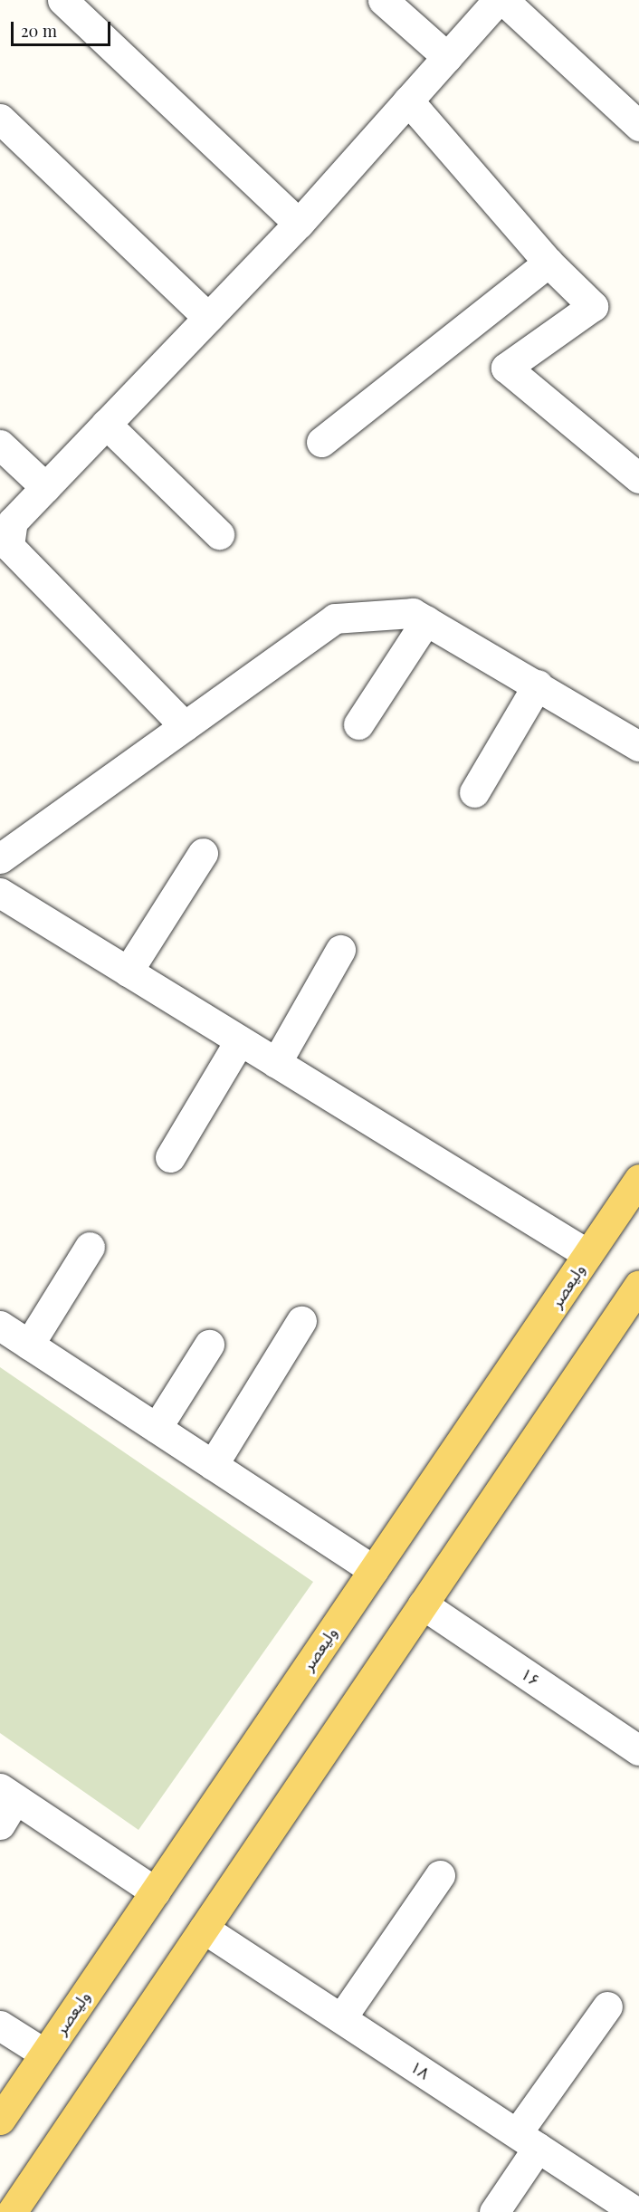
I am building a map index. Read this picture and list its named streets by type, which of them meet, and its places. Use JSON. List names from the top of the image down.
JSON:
{
  "streets": {
    "main road": ["ولیعصر"],
    "street": ["۱۶", "۱۸"]
  },
  "scale_bar": "20 m"
}
